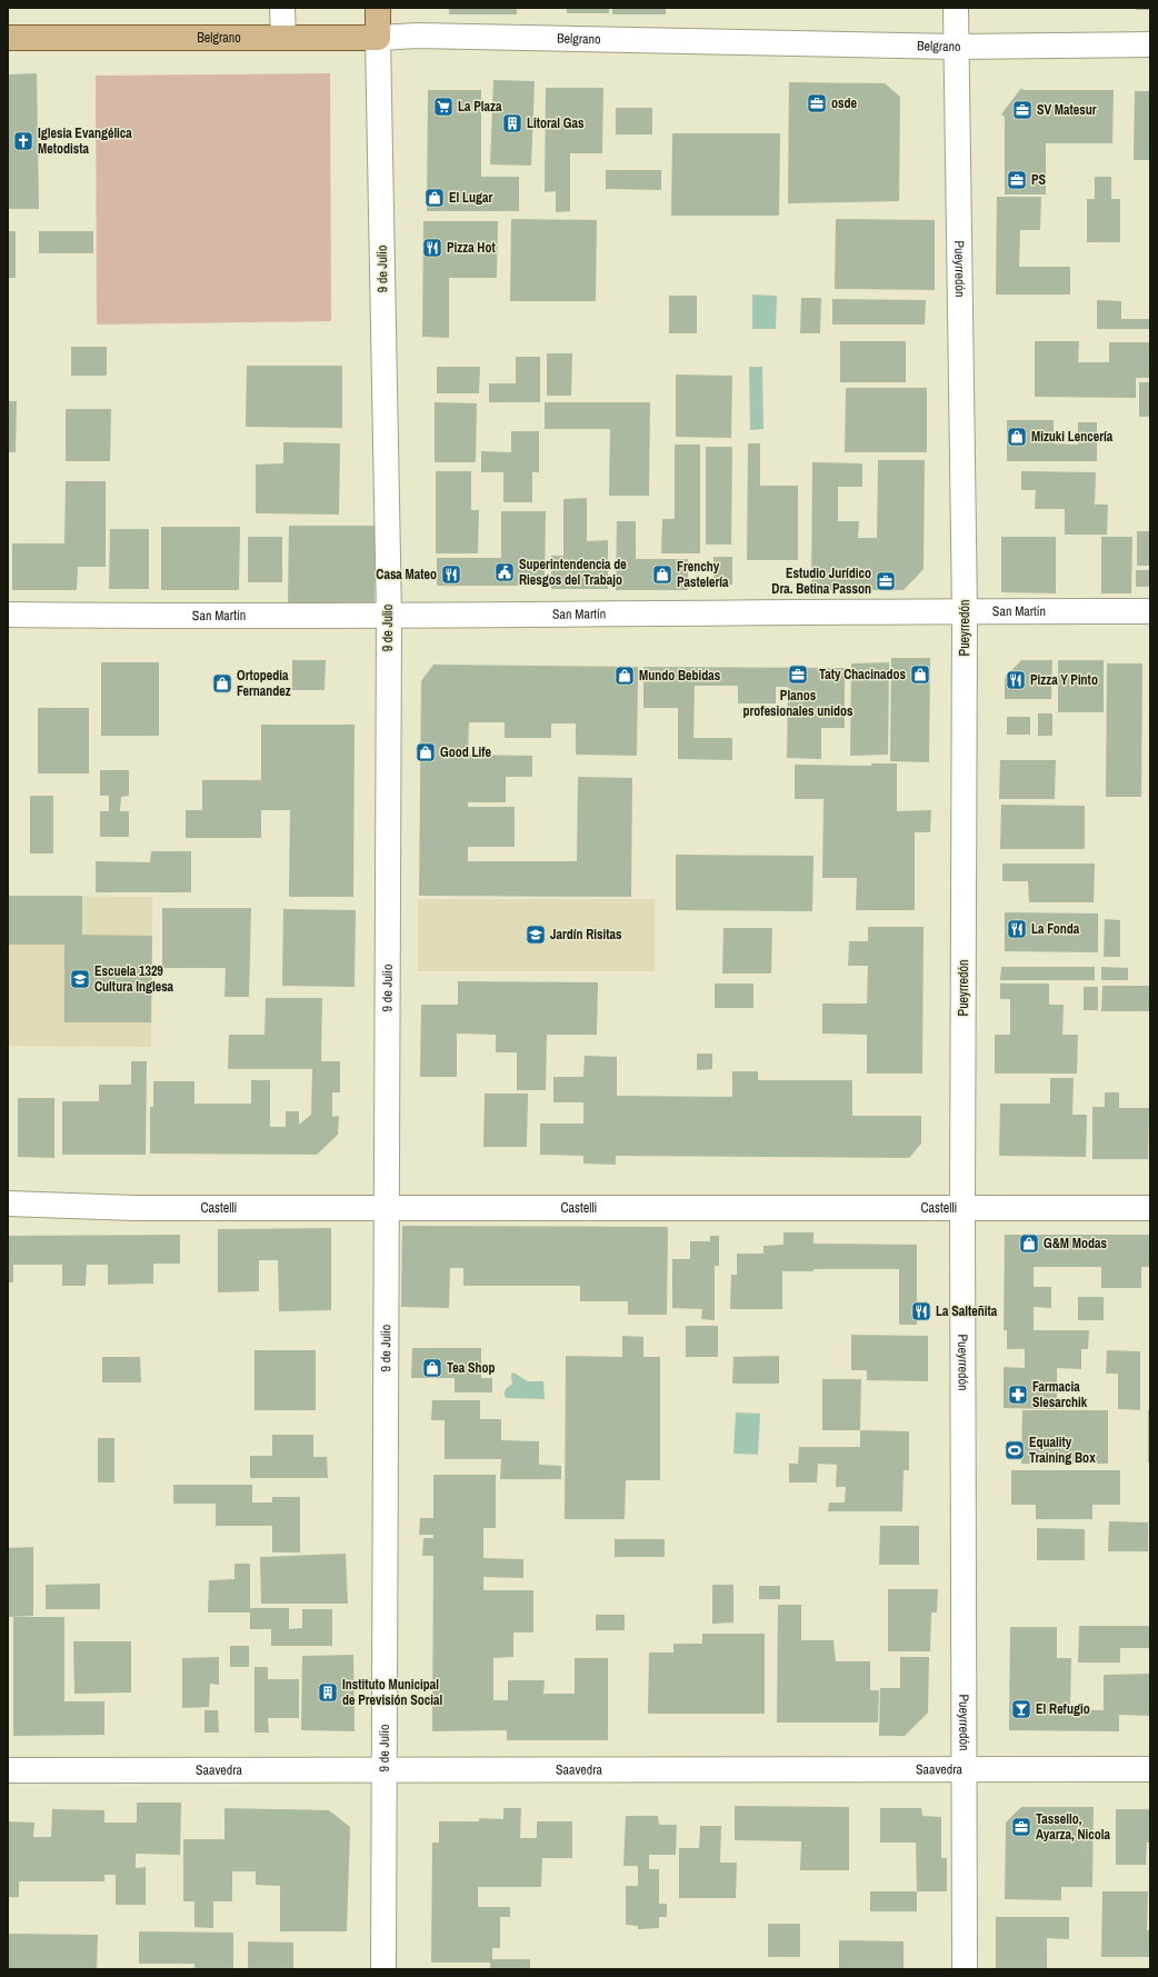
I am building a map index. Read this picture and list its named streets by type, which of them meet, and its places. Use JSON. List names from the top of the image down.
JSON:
{
  "streets": {
    "main road": ["Belgrano", "9 de Julio"],
    "street": [
      "Pueyrredón",
      "San Martín",
      "Castelli",
      "Saavedra"
    ]
  },
  "crossings": [
    ["Belgrano", "9 de Julio"],
    ["Belgrano", "Pueyrredón"],
    ["9 de Julio", "San Martín"],
    ["9 de Julio", "Castelli"],
    ["9 de Julio", "Saavedra"],
    ["Pueyrredón", "San Martín"],
    ["Pueyrredón", "Castelli"],
    ["Pueyrredón", "Saavedra"]
  ],
  "places": {
    "office": [
      "osde",
      "SV Matesur",
      "PS",
      "Estudio Jurídico Dra. Betina Passon",
      "Planos profesionales unidos",
      "Tassello, Ayarza, Nicola"
    ],
    "supermarket": ["La Plaza"],
    "building": ["Litoral Gas", "Instituto Municipal de Previsión Social"],
    "church": ["Iglesia Evangélica Metodista"],
    "shop": [
      "El Lugar",
      "Mizuki Lencería",
      "Frenchy Pastelería",
      "Taty Chacinados",
      "Mundo Bebidas",
      "Ortopedia Fernandez",
      "Good Life",
      "G&M Modas",
      "Tea Shop"
    ],
    "restaurant": [
      "Pizza Hot",
      "Casa Mateo",
      "Pizza Y Pinto",
      "La Fonda",
      "La Salteñita"
    ],
    "public building": ["Superintendencia de Riesgos del Trabajo"],
    "school or university": ["Jardín Risitas", "Escuela 1329 Cultura Inglesa"],
    "pharmacy": ["Farmacia Slesarchik"],
    "sports": ["Equality Training Box"],
    "bar": ["El Refugio"]
  }
}
